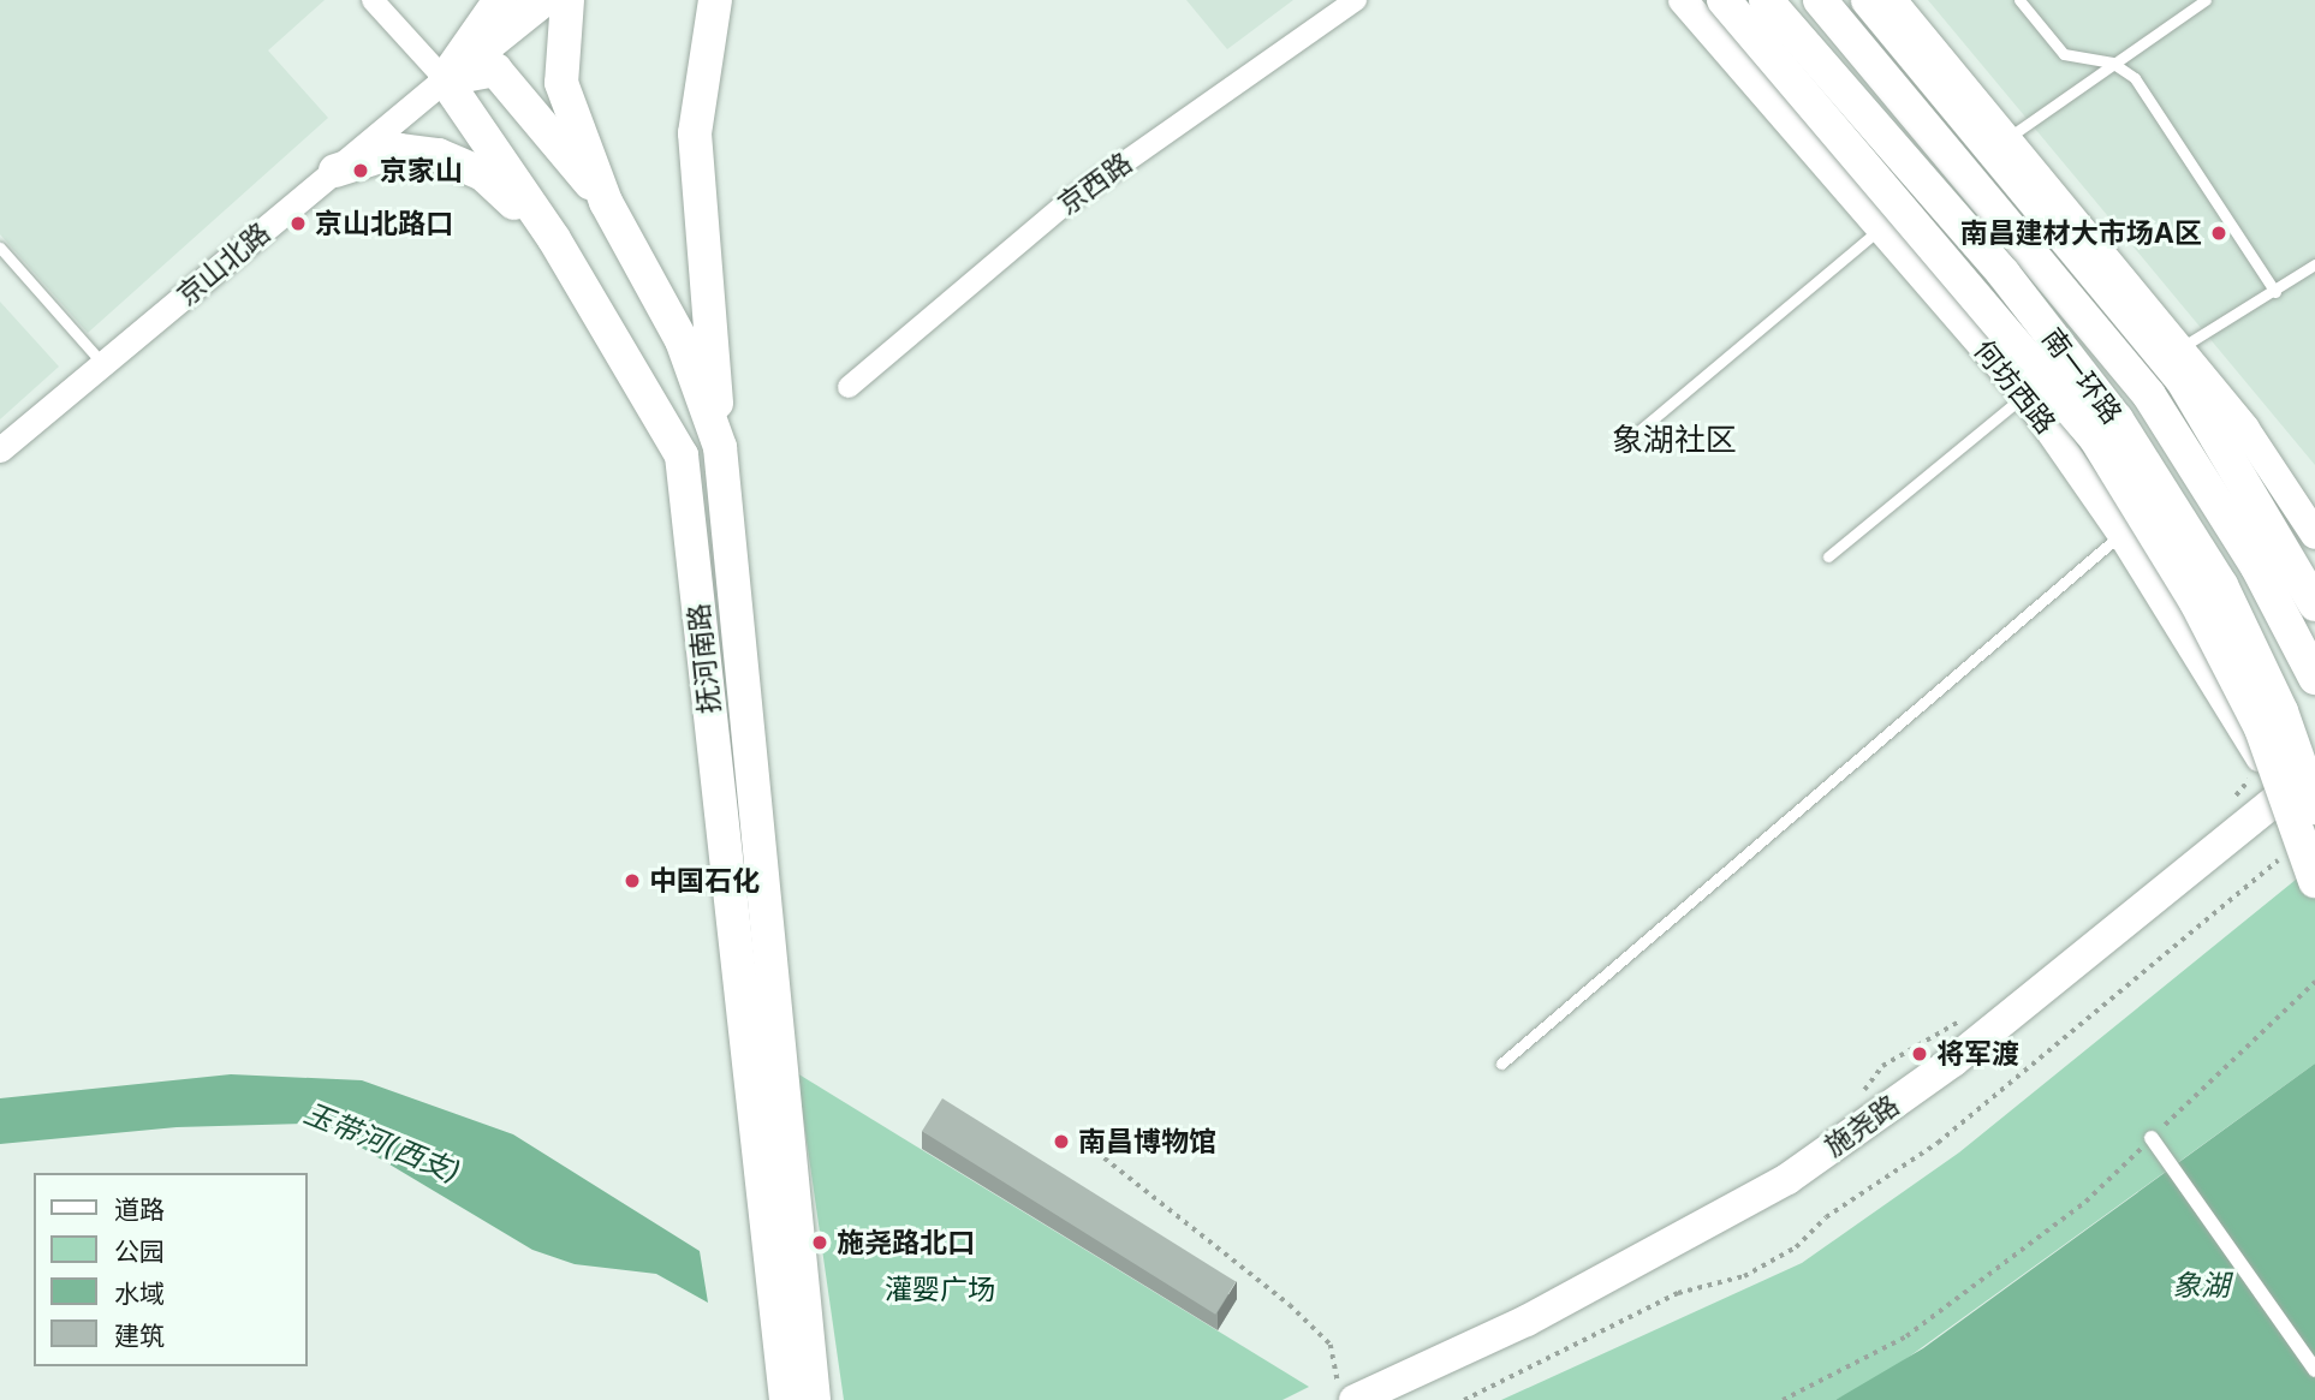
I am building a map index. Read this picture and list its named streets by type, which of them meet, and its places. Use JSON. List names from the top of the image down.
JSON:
{
  "streets": {
    "highway": ["南一环路", "抚河南路"],
    "main road": ["何坊西路", "施尧路"],
    "street": ["京西路", "京山北路"]
  },
  "crossings": [
    ["京山北路", "抚河南路"],
    ["南一环路", "何坊西路"],
    ["南一环路", "施尧路"],
    ["何坊西路", "施尧路"]
  ],
  "districts": ["象湖社区"],
  "water": ["玉带河(西支)", "象湖"],
  "parks": ["灌婴广场"],
  "places": [
    "京家山",
    "京山北路口",
    "南昌建材大市场A区",
    "中国石化",
    "将军渡",
    "南昌博物馆",
    "施尧路北口"
  ],
  "legend": [
    "道路",
    "公园",
    "水域",
    "建筑"
  ]
}
